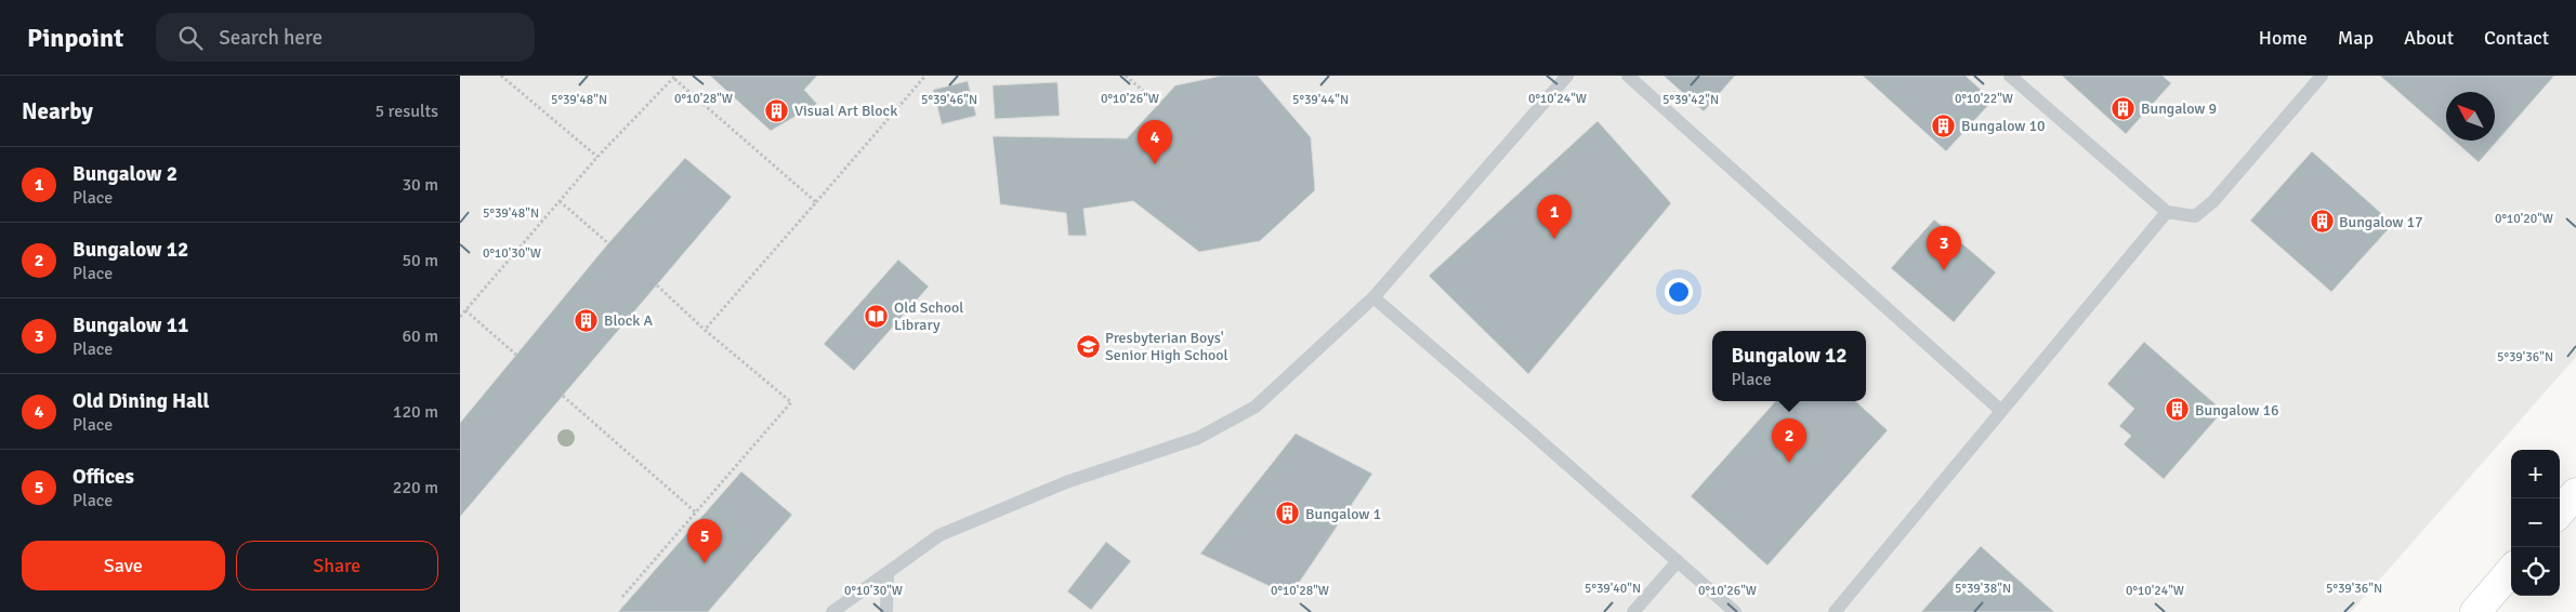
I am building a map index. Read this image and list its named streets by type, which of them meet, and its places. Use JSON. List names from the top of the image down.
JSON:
{
  "places": {
    "building": [
      "Bungalow 9",
      "Visual Art Block",
      "Bungalow 10",
      "Bungalow 17",
      "Block A",
      "Bungalow 16",
      "Bungalow 1"
    ],
    "library": ["Old School Library"],
    "school or university": ["Presbyterian Boys' Senior High School"]
  },
  "north": "top left",
  "page": {
    "header": "Pinpoint",
    "search": "Search here",
    "nav": [
      "Home",
      "Map",
      "About",
      "Contact"
    ],
    "heading": ["Nearby", "5 results"],
    "pins": [
      "4",
      "1",
      "3",
      "2",
      "5"
    ],
    "list": [
      {
        "mark": "1",
        "name": "Bungalow 2",
        "note": "Place",
        "value": "30 m"
      },
      {
        "mark": "2",
        "name": "Bungalow 12",
        "note": "Place",
        "value": "50 m"
      },
      {
        "mark": "3",
        "name": "Bungalow 11",
        "note": "Place",
        "value": "60 m"
      },
      {
        "mark": "4",
        "name": "Old Dining Hall",
        "note": "Place",
        "value": "120 m"
      },
      {
        "mark": "5",
        "name": "Offices",
        "note": "Place",
        "value": "220 m"
      }
    ],
    "popup": ["Bungalow 12", "Place"],
    "map_buttons": ["+", "−"],
    "buttons": ["Save", "Share"]
  },
  "coordinates": [
    "0°10'28\"W",
    "0°10'26\"W",
    "0°10'24\"W",
    "0°10'22\"W",
    "5°39'48\"N",
    "5°39'46\"N",
    "5°39'44\"N",
    "5°39'42\"N",
    "0°10'20\"W",
    "0°10'30\"W",
    "5°39'36\"N",
    "5°39'40\"N",
    "5°39'38\"N"
  ]
}
